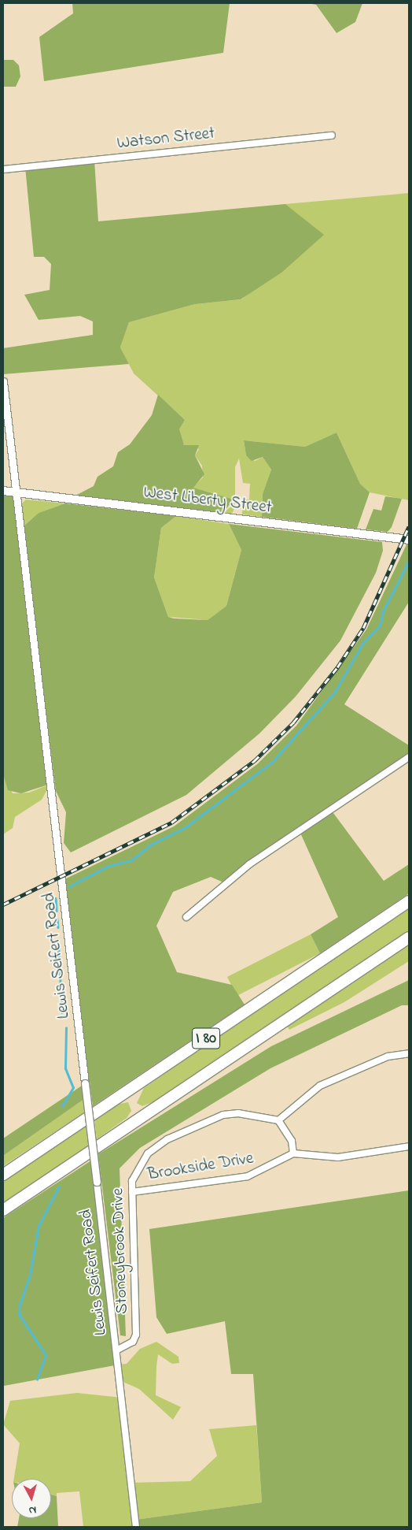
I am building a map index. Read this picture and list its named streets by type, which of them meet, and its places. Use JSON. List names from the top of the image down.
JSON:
{
  "streets": {
    "highway": ["I 80"],
    "main road": ["West Liberty Street"],
    "street": [
      "Watson Street",
      "Lewis Seifert Road",
      "Brookside Drive",
      "Stoneybrook Drive"
    ]
  },
  "crossings": [
    ["West Liberty Street", "Lewis Seifert Road"],
    ["Lewis Seifert Road", "Stoneybrook Drive"],
    ["Brookside Drive", "Stoneybrook Drive"]
  ],
  "north": "bottom"
}
